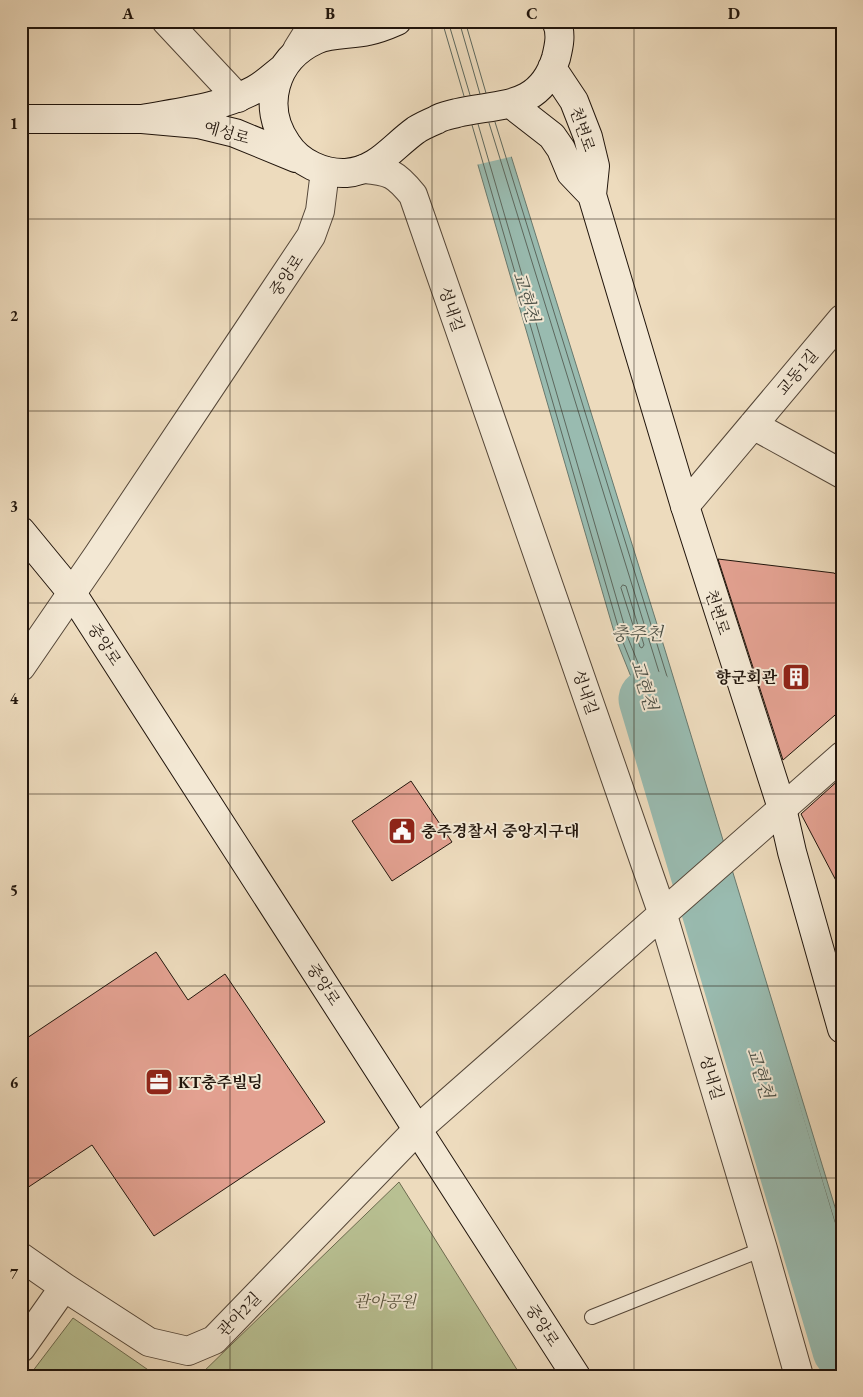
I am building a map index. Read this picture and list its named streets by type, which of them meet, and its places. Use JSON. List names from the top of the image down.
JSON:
{
  "streets": {
    "street": [
      "천변로",
      "예성로",
      "중앙로",
      "성내길",
      "교동1길",
      "관아2길"
    ]
  },
  "crossings": [
    ["천변로", "교동1길"],
    ["천변로", "관아2길"],
    ["예성로", "중앙로"],
    ["중앙로", "관아2길"],
    ["성내길", "관아2길"]
  ],
  "water": ["교현천", "충주천"],
  "parks": ["관아공원"],
  "places": {
    "building": ["향군회관"],
    "public building": ["충주경찰서 중앙지구대"],
    "office": ["KT충주빌딩"]
  },
  "grid": {
    "columns": [
      "A",
      "B",
      "C",
      "D"
    ],
    "rows": [
      "1",
      "2",
      "3",
      "4",
      "5",
      "6",
      "7"
    ]
  }
}
